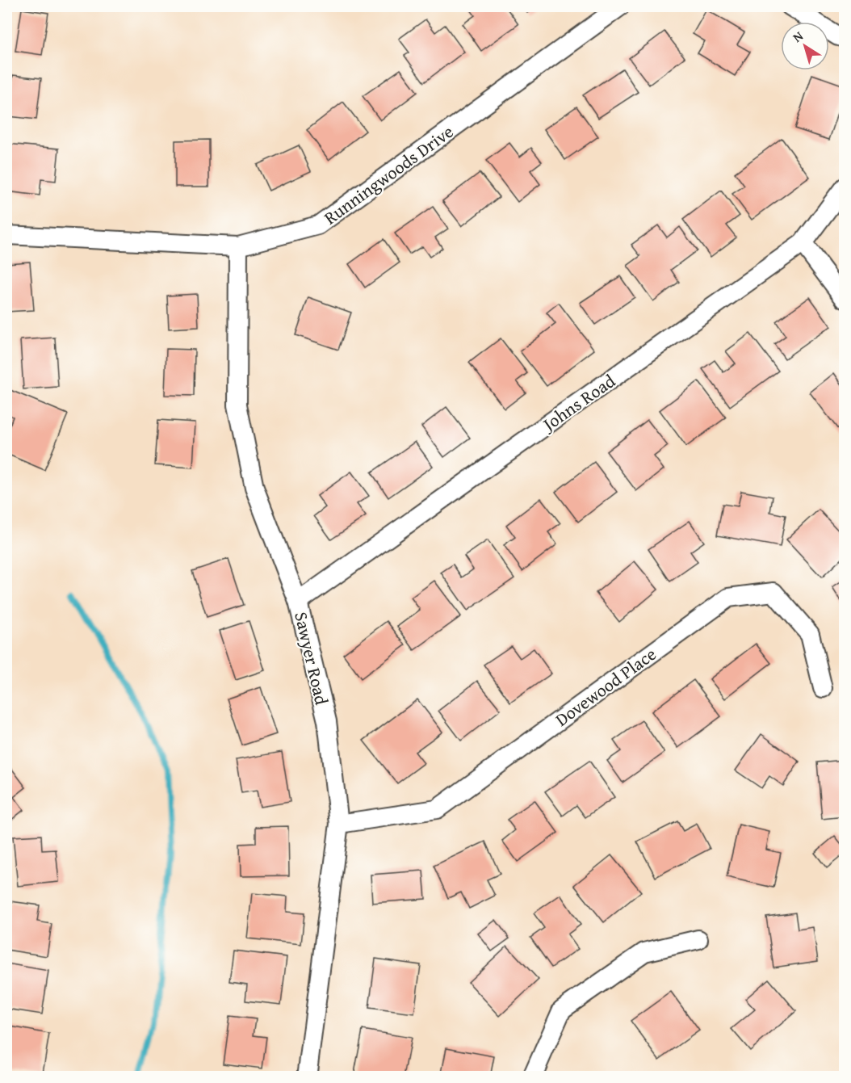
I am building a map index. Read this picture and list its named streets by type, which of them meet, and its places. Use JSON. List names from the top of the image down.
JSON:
{
  "streets": {
    "street": [
      "Runningwoods Drive",
      "Johns Road",
      "Sawyer Road",
      "Dovewood Place"
    ]
  },
  "crossings": [
    ["Runningwoods Drive", "Sawyer Road"],
    ["Johns Road", "Sawyer Road"],
    ["Sawyer Road", "Dovewood Place"]
  ],
  "north": "top left"
}
